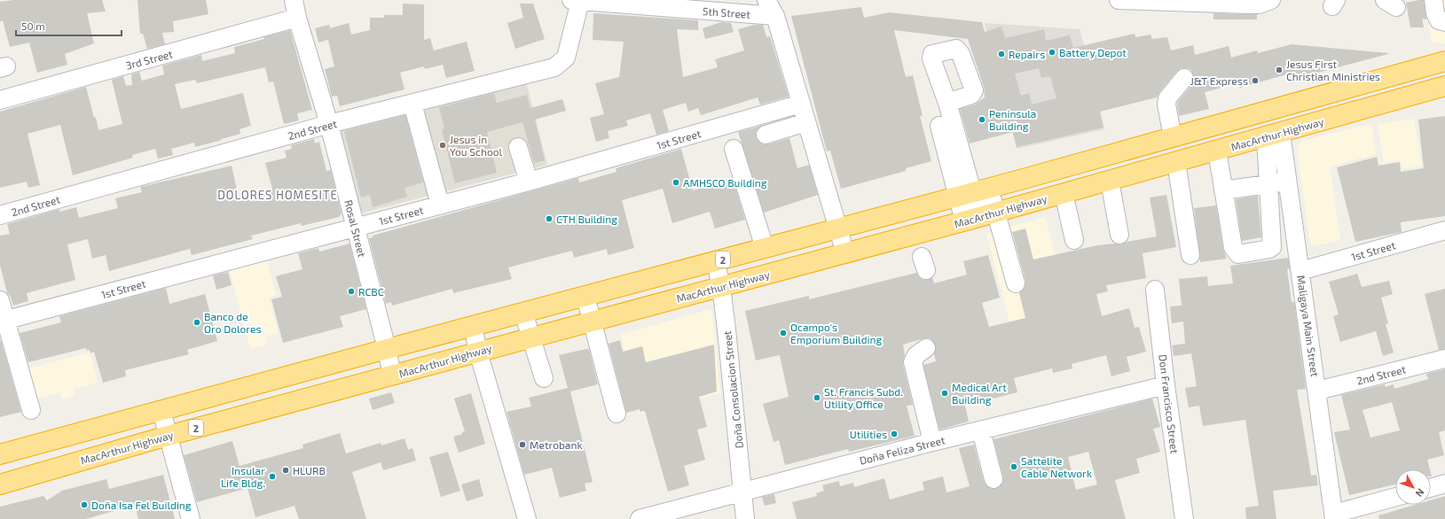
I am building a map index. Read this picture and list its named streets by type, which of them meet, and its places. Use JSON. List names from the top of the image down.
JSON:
{
  "streets": {
    "highway": ["MacArthur Highway", "2"],
    "street": [
      "5th Street",
      "3rd Street",
      "2nd Street",
      "1st Street",
      "Rosal Street",
      "Maligaya Main Street",
      "Doña Consolacion Street",
      "Don Francisco Street",
      "Doña Feliza Street"
    ]
  },
  "crossings": [
    ["5th Street", "2nd Street"],
    ["3rd Street", "Rosal Street"],
    ["2nd Street", "Rosal Street"],
    ["2nd Street", "Maligaya Main Street"],
    ["MacArthur Highway", "Rosal Street"],
    ["MacArthur Highway", "Maligaya Main Street"],
    ["MacArthur Highway", "Doña Consolacion Street"],
    ["1st Street", "Rosal Street"],
    ["1st Street", "Maligaya Main Street"],
    ["Rosal Street", "2"],
    ["2", "Doña Consolacion Street"],
    ["Doña Consolacion Street", "Doña Feliza Street"],
    ["Don Francisco Street", "Doña Feliza Street"]
  ],
  "districts": ["DOLORES HOMESITE"],
  "places": [
    "Battery Depot",
    "Repairs",
    "Jesus First Christian Ministries",
    "J&T Express",
    "Peninsula Building",
    "Jesus in You School",
    "AMHSCO Building",
    "CTH Building",
    "RCBC",
    "Banco de Oro Dolores",
    "Ocampo's Emporium Building",
    "Medical Art Building",
    "St. Francis Subd. Utility Office",
    "Utilities",
    "Metrobank",
    "Sattelite Cable Network",
    "HLURB",
    "Insular Life Bldg.",
    "Doña Isa Fel Building"
  ],
  "scale_bar": "50 m",
  "north": "bottom right"
}
